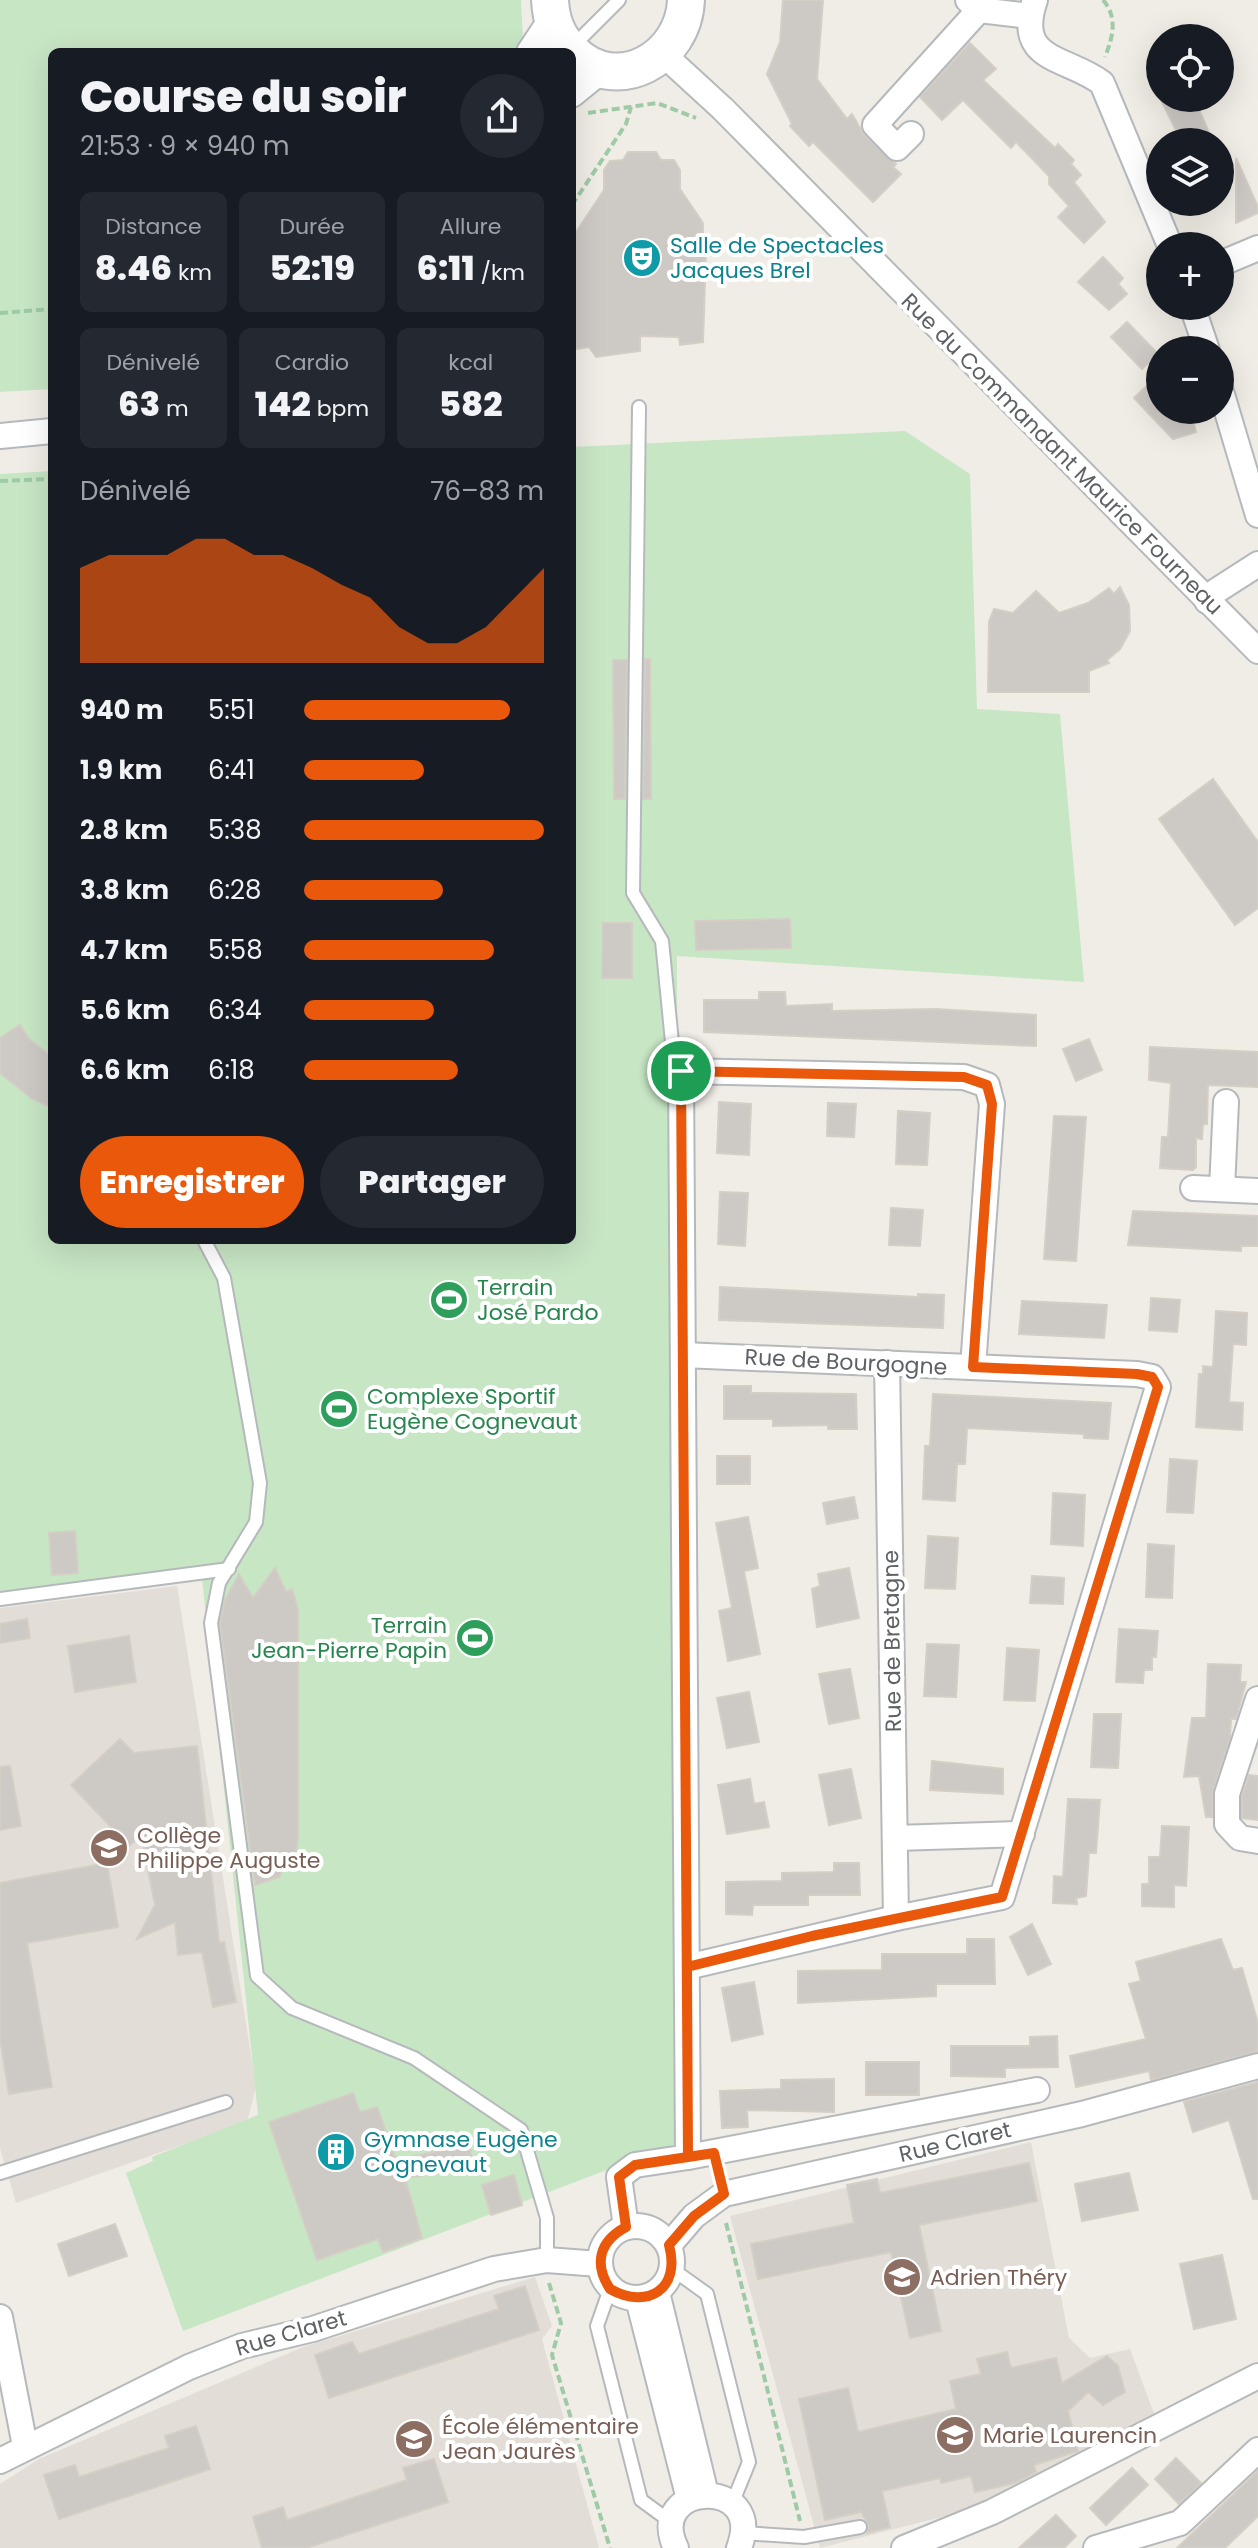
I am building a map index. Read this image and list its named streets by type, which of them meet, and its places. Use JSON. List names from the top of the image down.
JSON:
{
  "streets": {
    "street": [
      "Rue du Commandant Maurice Fourneau",
      "Rue de Bourgogne",
      "Rue de Bretagne",
      "Rue Claret"
    ]
  },
  "crossings": [
    ["Rue de Bourgogne", "Rue de Bretagne"]
  ],
  "places": {
    "theatre": ["Salle de Spectacles Jacques Brel"],
    "sports": ["Terrain José Pardo", "Complexe Sportif Eugène Cognevaut", "Terrain Jean-Pierre Papin"],
    "school or university": [
      "Collège Philippe Auguste",
      "Adrien Théry",
      "Marie Laurencin",
      "École élémentaire Jean Jaurès"
    ],
    "building": ["Gymnase Eugène Cognevaut"]
  },
  "page": {
    "map_buttons": ["+", "−"],
    "heading": ["Course du soir", "21:53 · 9 × 940 m"],
    "stats": [
      ["Distance", "8.46 km"],
      ["Durée", "52:19"],
      ["Allure", "6:11 /km"],
      ["Dénivelé", "63 m"],
      ["Cardio", "142 bpm"],
      ["kcal", "582"]
    ],
    "chart": ["Dénivelé", "76–83 m"],
    "list": [
      {
        "name": "940 m",
        "note": "5:51"
      },
      {
        "name": "1.9 km",
        "note": "6:41"
      },
      {
        "name": "2.8 km",
        "note": "5:38"
      },
      {
        "name": "3.8 km",
        "note": "6:28"
      },
      {
        "name": "4.7 km",
        "note": "5:58"
      },
      {
        "name": "5.6 km",
        "note": "6:34"
      },
      {
        "name": "6.6 km",
        "note": "6:18"
      }
    ],
    "buttons": ["Enregistrer", "Partager"]
  }
}
